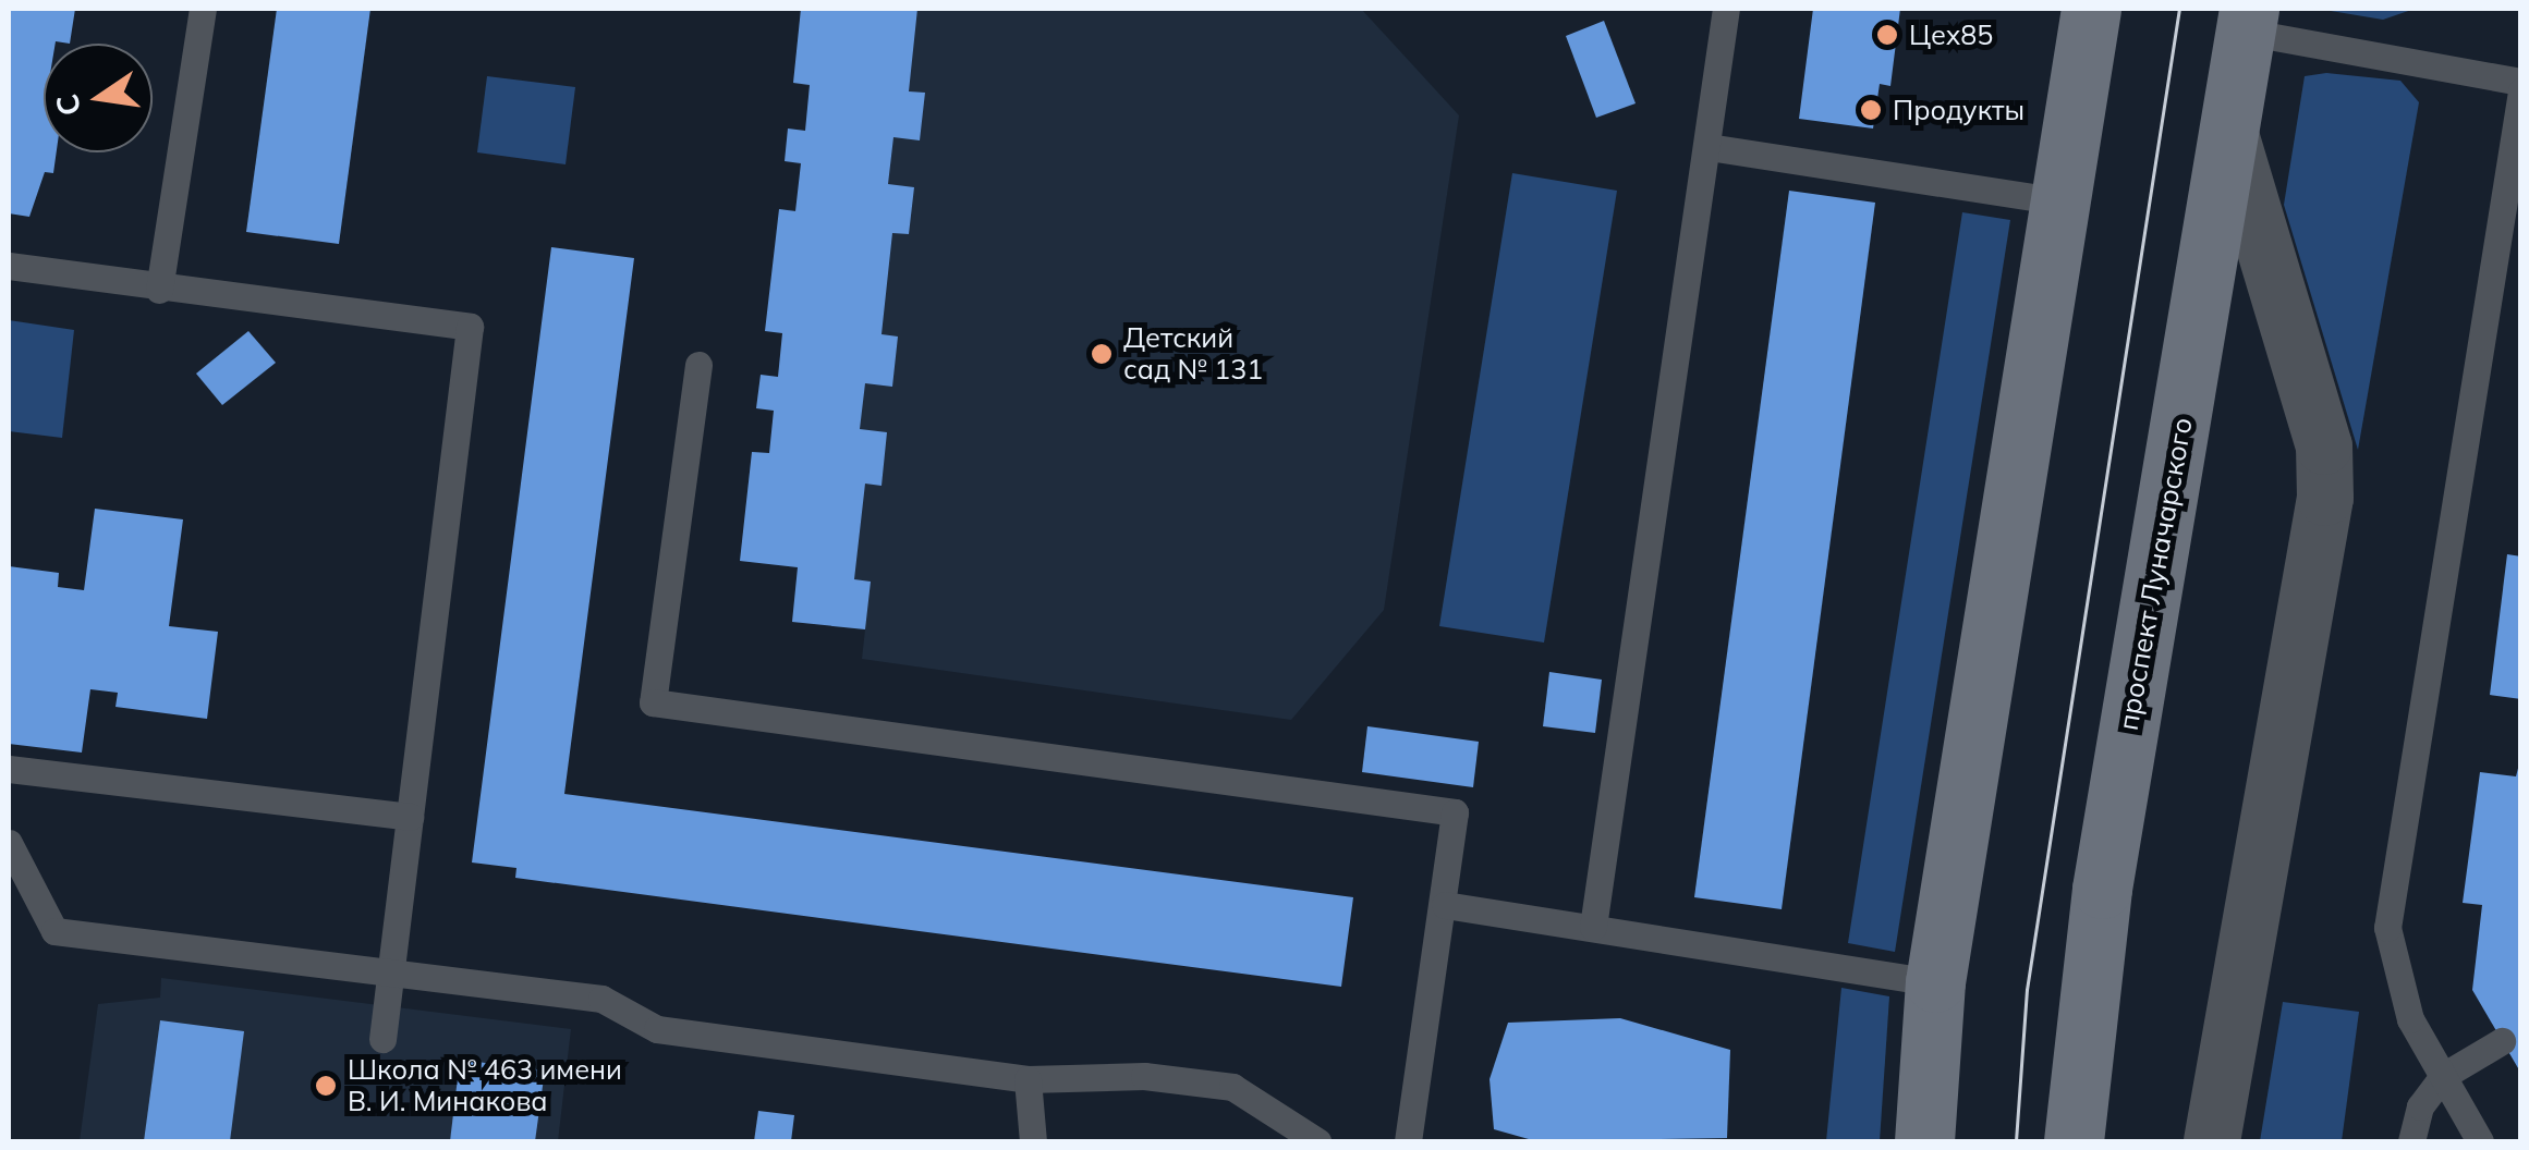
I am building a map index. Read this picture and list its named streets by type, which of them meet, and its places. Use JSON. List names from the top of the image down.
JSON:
{
  "streets": {
    "main road": ["проспект Луначарского"]
  },
  "places": [
    "Цех85",
    "Продукты",
    "Детский сад № 131",
    "Школа № 463 имени В. И. Минакова"
  ],
  "north": "left"
}
